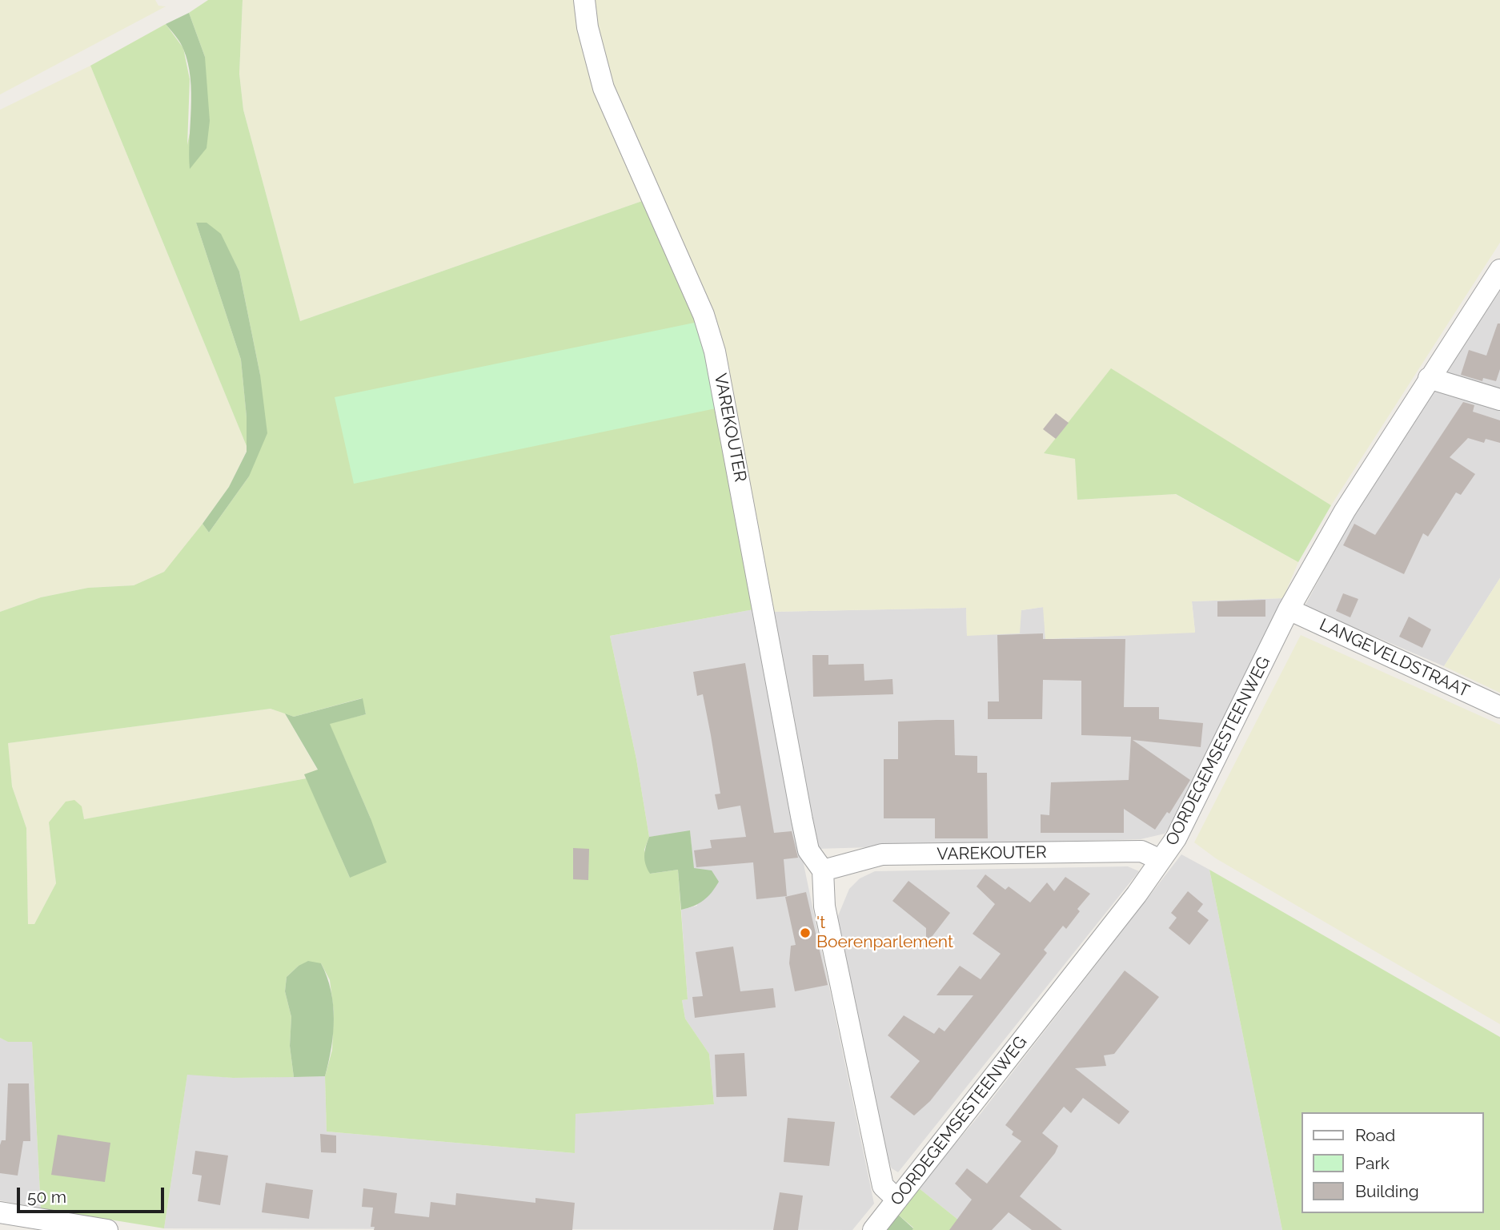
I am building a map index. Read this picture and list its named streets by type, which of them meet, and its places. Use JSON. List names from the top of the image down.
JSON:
{
  "streets": {
    "street": ["VAREKOUTER", "LANGEVELDSTRAAT", "OORDEGEMSESTEENWEG"]
  },
  "crossings": [
    ["VAREKOUTER", "OORDEGEMSESTEENWEG"],
    ["LANGEVELDSTRAAT", "OORDEGEMSESTEENWEG"]
  ],
  "places": ["'t Boerenparlement"],
  "legend": ["Road", "Park", "Building"],
  "scale_bar": "50 m"
}
